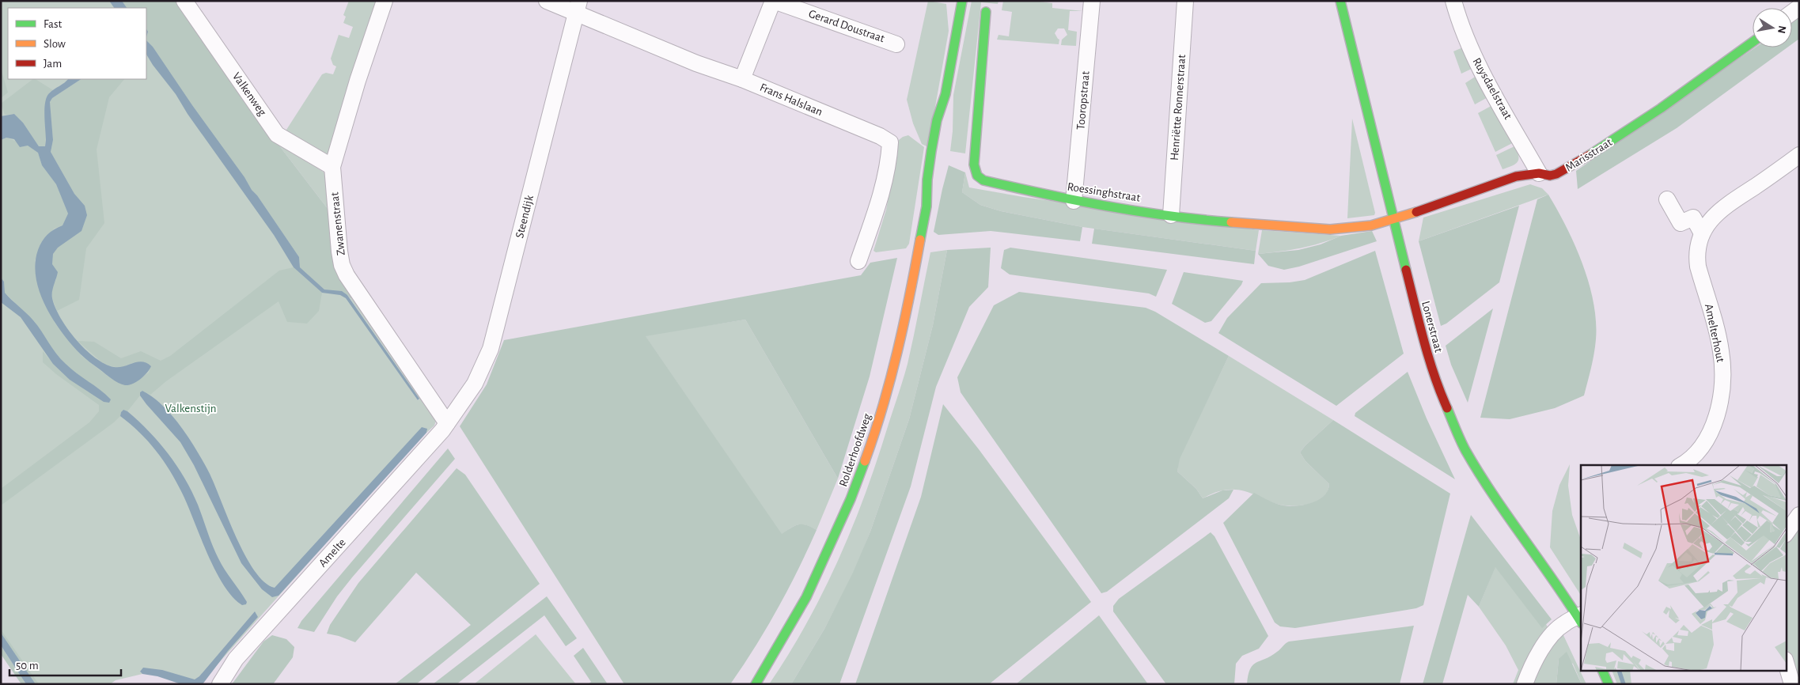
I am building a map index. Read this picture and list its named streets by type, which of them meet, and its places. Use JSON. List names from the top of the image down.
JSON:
{
  "streets": {
    "street": [
      "Gerard Doustraat",
      "Ruysdaelstraat",
      "Valkenweg",
      "Frans Halslaan",
      "Tooropstraat",
      "Henriëtte Ronnerstraat",
      "Marisstraat",
      "Roessinghstraat",
      "Steendijk",
      "Zwanenstraat",
      "Lonerstraat",
      "Amelterhout",
      "Rolderhoofdweg",
      "Amelte"
    ]
  },
  "crossings": [
    ["Gerard Doustraat", "Frans Halslaan"],
    ["Ruysdaelstraat", "Marisstraat"],
    ["Valkenweg", "Zwanenstraat"],
    ["Frans Halslaan", "Steendijk"],
    ["Tooropstraat", "Roessinghstraat"],
    ["Henriëtte Ronnerstraat", "Roessinghstraat"],
    ["Marisstraat", "Roessinghstraat"],
    ["Marisstraat", "Lonerstraat"],
    ["Roessinghstraat", "Lonerstraat"],
    ["Steendijk", "Zwanenstraat"],
    ["Steendijk", "Amelte"],
    ["Zwanenstraat", "Amelte"]
  ],
  "parks": ["Valkenstijn"],
  "legend": ["Fast", "Slow", "Jam"],
  "scale_bar": "50 m",
  "north": "right"
}
